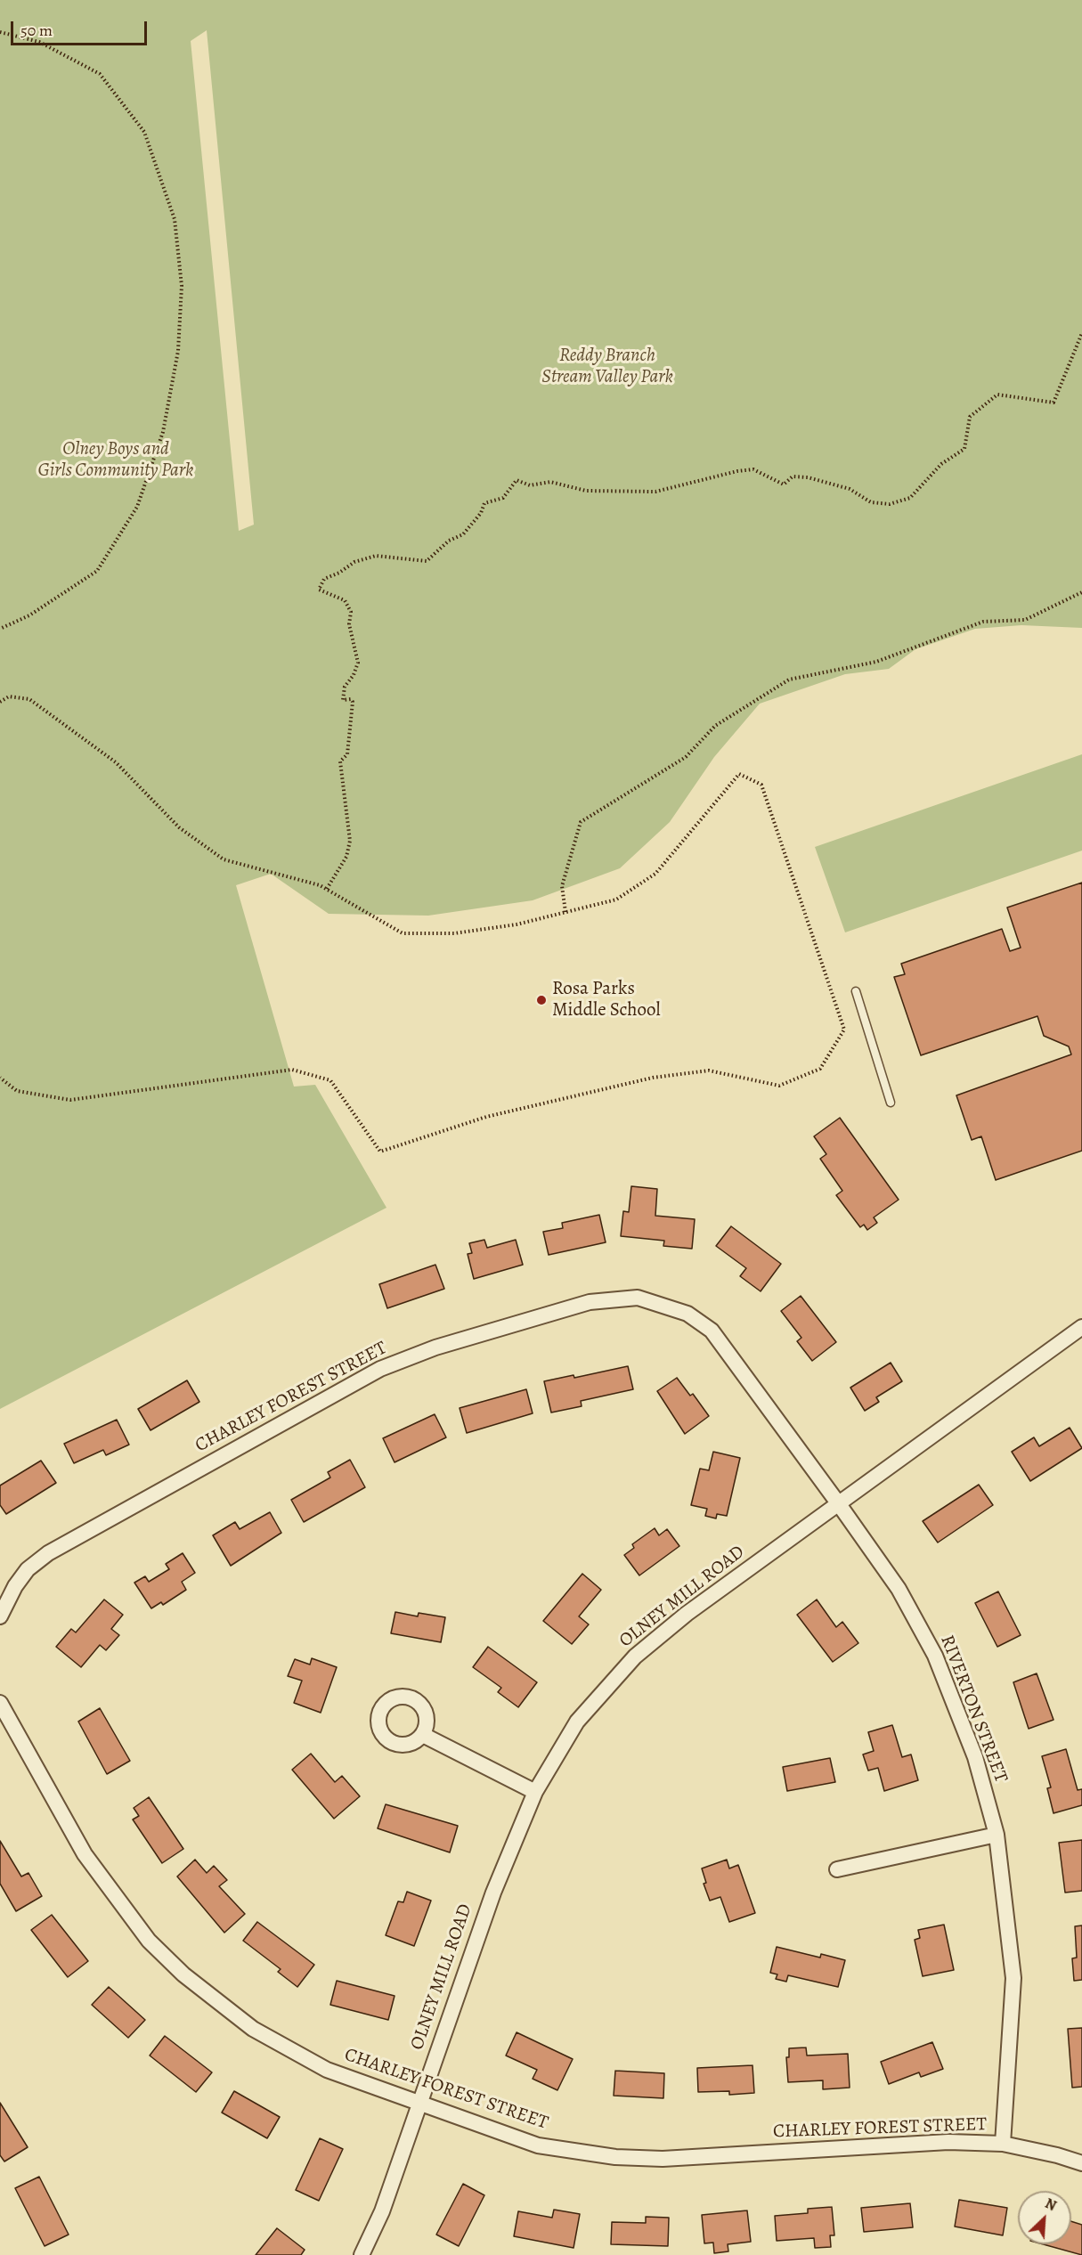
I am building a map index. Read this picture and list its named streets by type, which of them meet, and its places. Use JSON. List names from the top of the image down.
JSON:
{
  "streets": {
    "street": ["CHARLEY FOREST STREET", "OLNEY MILL ROAD", "RIVERTON STREET"]
  },
  "crossings": [
    ["CHARLEY FOREST STREET", "OLNEY MILL ROAD"],
    ["CHARLEY FOREST STREET", "RIVERTON STREET"],
    ["OLNEY MILL ROAD", "RIVERTON STREET"]
  ],
  "parks": ["Reddy Branch Stream Valley Park", "Olney Boys and Girls Community Park"],
  "places": ["Rosa Parks Middle School"],
  "scale_bar": "50 m",
  "north": "top right"
}
